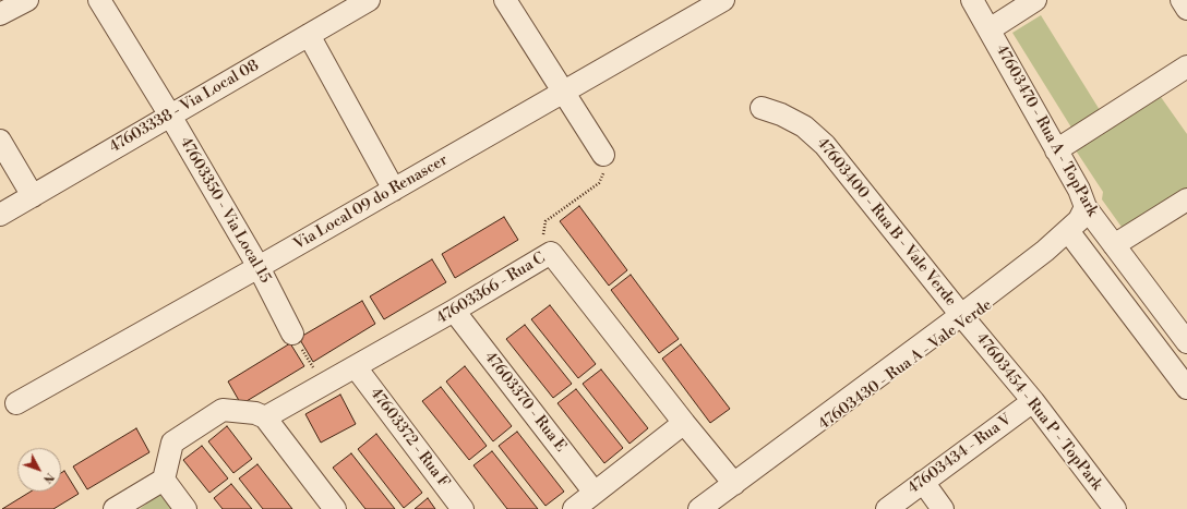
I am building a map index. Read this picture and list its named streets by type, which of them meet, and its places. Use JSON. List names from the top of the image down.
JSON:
{
  "streets": {
    "street": [
      "47603338 - Via Local 08",
      "47603470 - Rua A - TopPark",
      "Via Local 09 do Renascer",
      "47603350 - Via Local 15",
      "47603400 - Rua B - Vale Verde",
      "47603366 - Rua C",
      "47603430 - Rua A - Vale Verde",
      "47603370 - Rua E",
      "47603454 - Rua P - TopPark",
      "47603372 - Rua F",
      "47603434 - Rua V"
    ]
  },
  "crossings": [
    ["47603338 - Via Local 08", "47603350 - Via Local 15"],
    ["Via Local 09 do Renascer", "47603350 - Via Local 15"],
    ["47603400 - Rua B - Vale Verde", "47603430 - Rua A - Vale Verde"],
    ["47603400 - Rua B - Vale Verde", "47603454 - Rua P - TopPark"],
    ["47603366 - Rua C", "47603370 - Rua E"],
    ["47603366 - Rua C", "47603372 - Rua F"],
    ["47603430 - Rua A - Vale Verde", "47603454 - Rua P - TopPark"],
    ["47603454 - Rua P - TopPark", "47603434 - Rua V"]
  ],
  "north": "bottom right"
}
